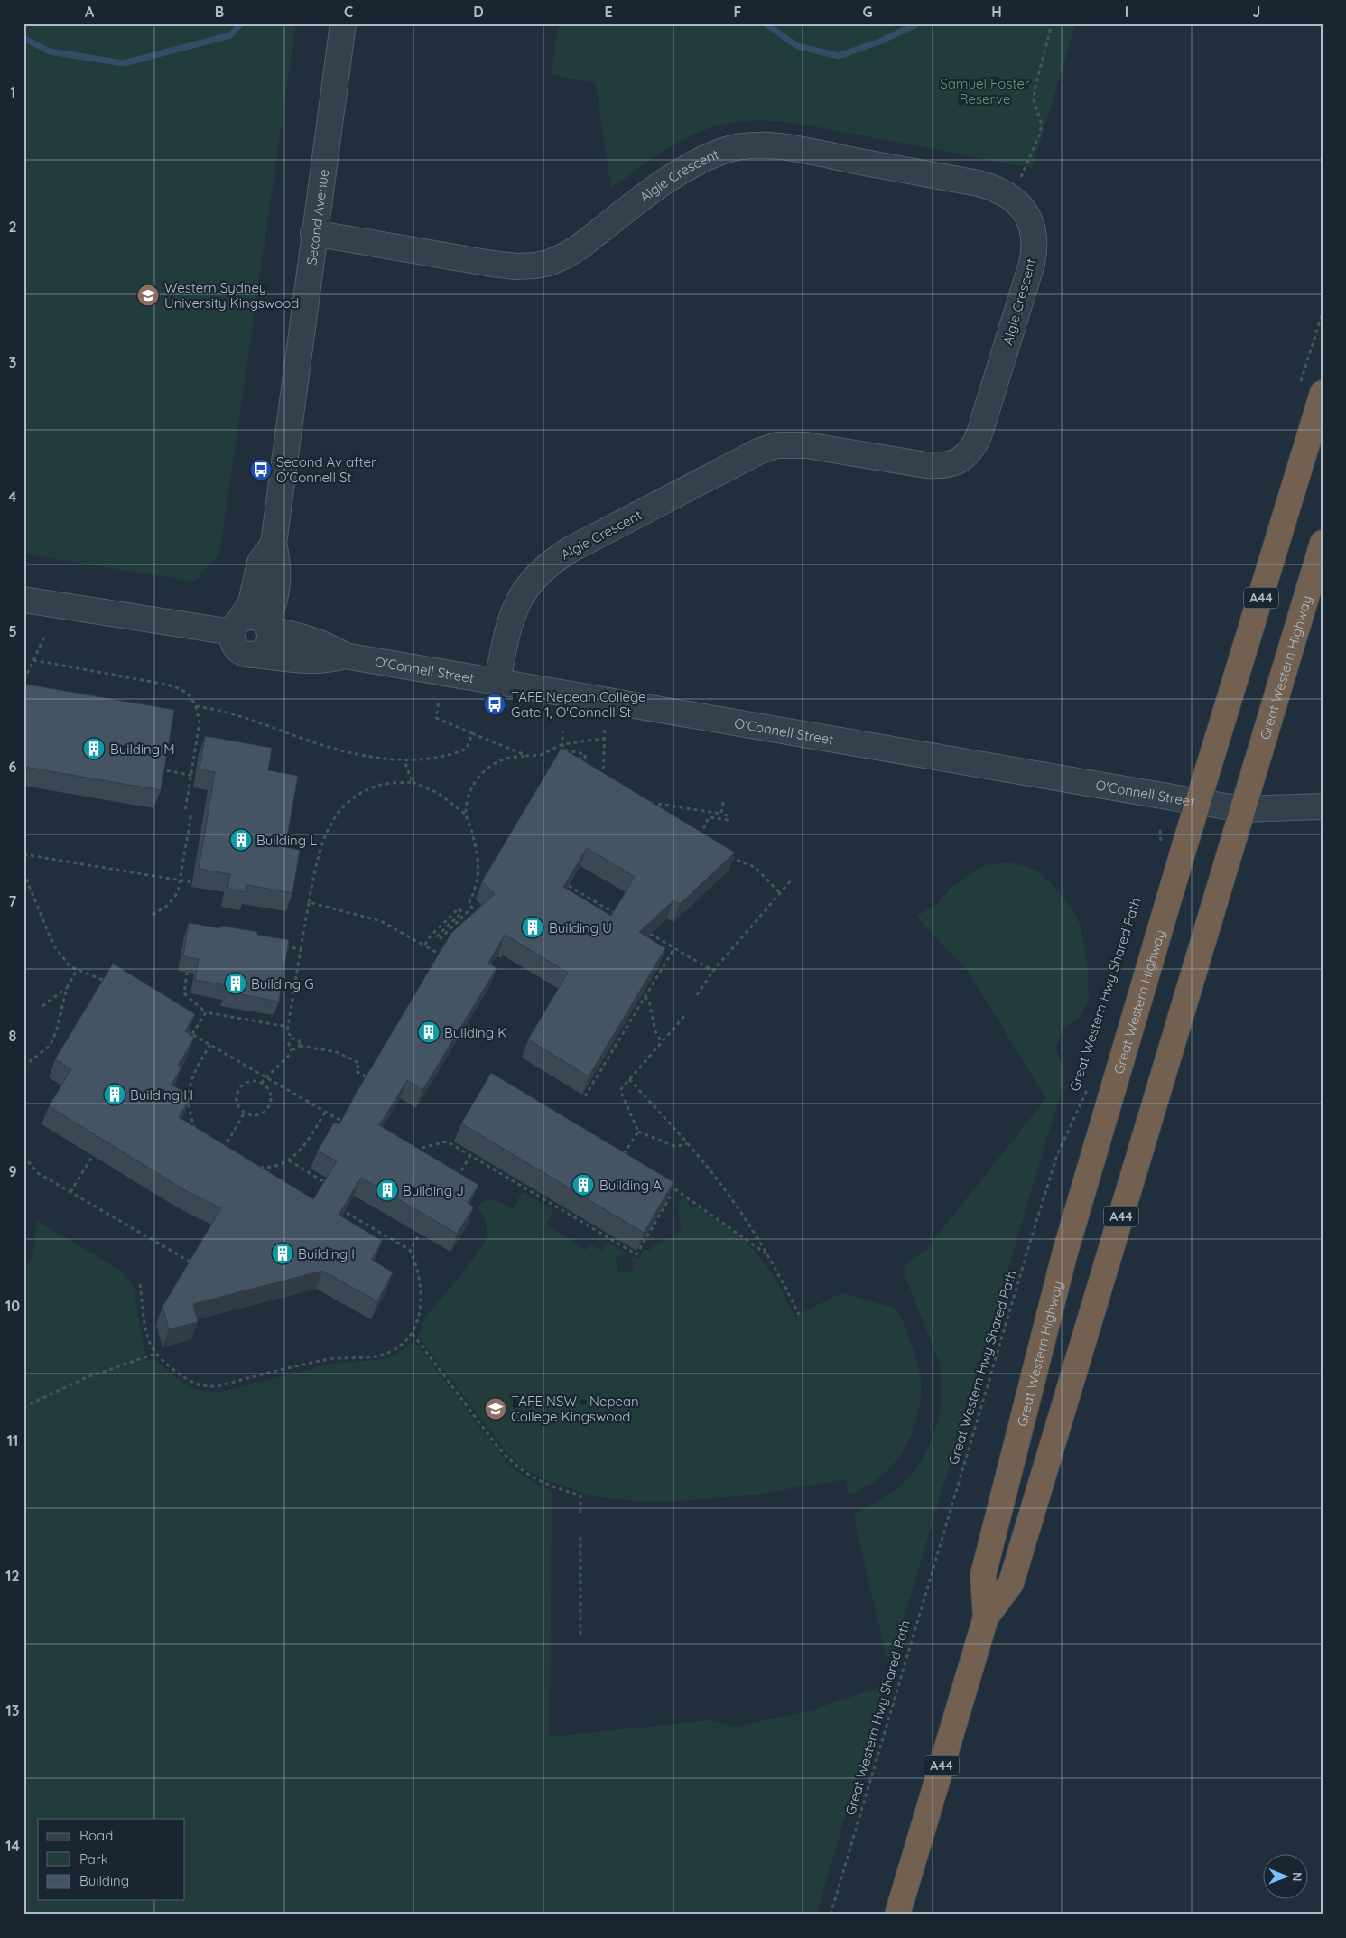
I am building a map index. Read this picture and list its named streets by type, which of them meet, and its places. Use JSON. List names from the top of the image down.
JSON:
{
  "streets": {
    "highway": ["A44", "Great Western Highway"],
    "street": ["Algie Crescent", "Second Avenue", "O'Connell Street"],
    "path": ["Great Western Hwy Shared Path"]
  },
  "crossings": [
    ["Algie Crescent", "Second Avenue"],
    ["Algie Crescent", "O'Connell Street"],
    ["Second Avenue", "O'Connell Street"],
    ["Great Western Highway", "O'Connell Street"]
  ],
  "parks": ["Samuel Foster Reserve"],
  "places": {
    "school or university": ["Western Sydney University Kingswood", "TAFE NSW - Nepean College Kingswood"],
    "bus stop": ["Second Av after O'Connell St", "TAFE Nepean College Gate 1, O'Connell St"],
    "building": [
      "Building M",
      "Building L",
      "Building U",
      "Building G",
      "Building K",
      "Building H",
      "Building A",
      "Building J",
      "Building I"
    ]
  },
  "legend": ["Road", "Park", "Building"],
  "north": "right",
  "grid": {
    "columns": [
      "A",
      "B",
      "C",
      "D",
      "E",
      "F",
      "G",
      "H",
      "I",
      "J"
    ],
    "rows": [
      "1",
      "2",
      "3",
      "4",
      "5",
      "6",
      "7",
      "8",
      "9",
      "10",
      "11",
      "12",
      "13",
      "14"
    ]
  }
}
